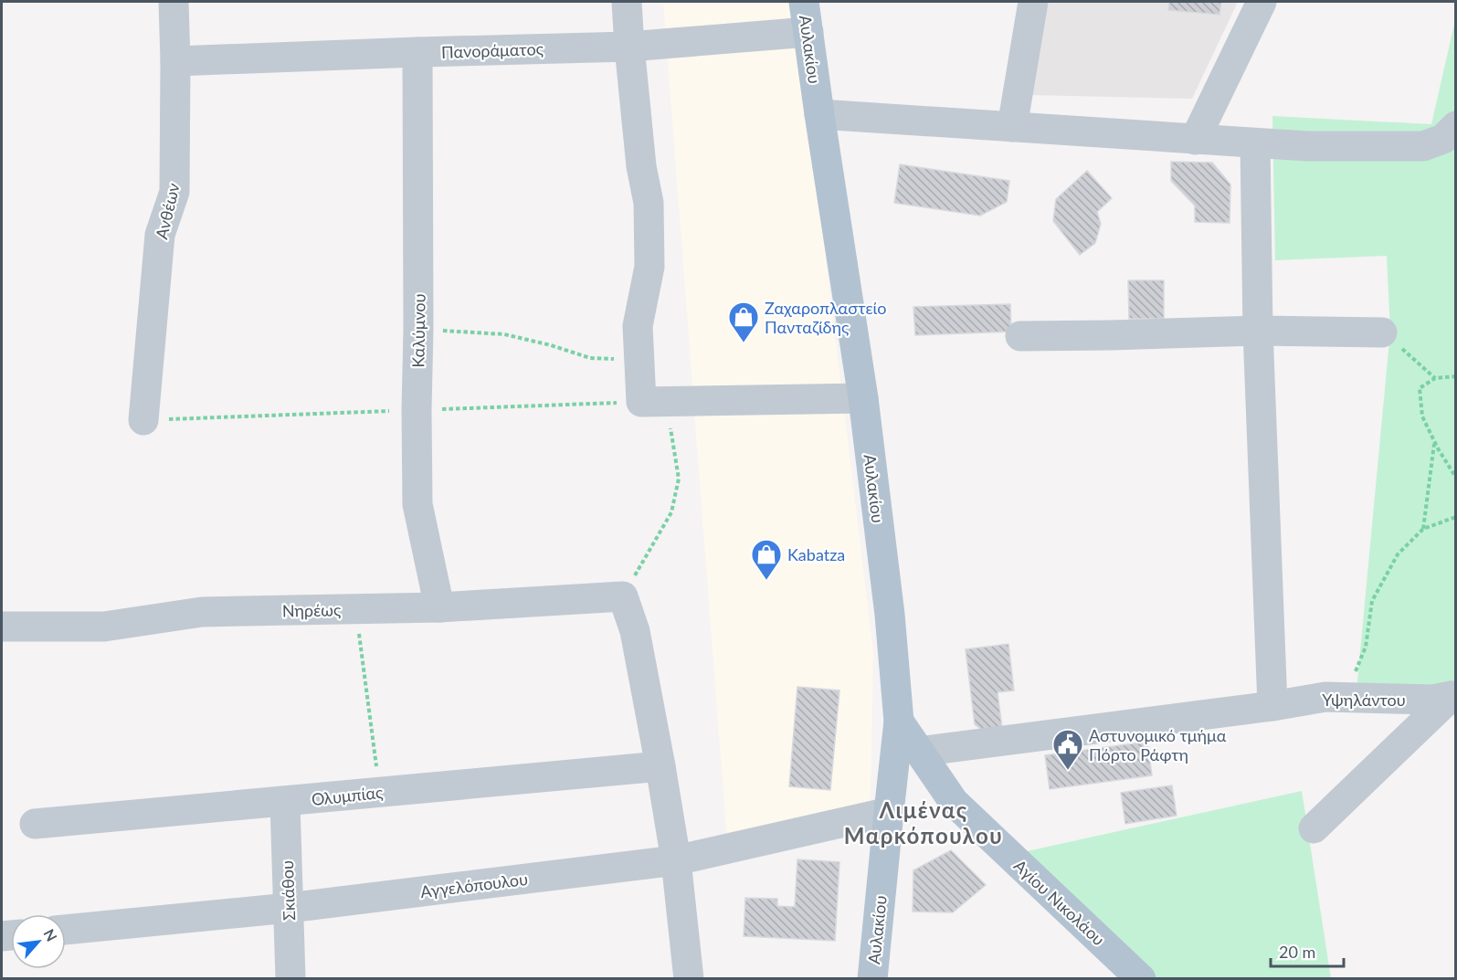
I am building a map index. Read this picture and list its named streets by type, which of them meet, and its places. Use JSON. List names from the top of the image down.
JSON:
{
  "streets": {
    "main road": ["Αυλακίου", "Αγίου Νικολάου"],
    "street": [
      "Πανοράματος",
      "Ανθέων",
      "Καλύμνου",
      "Νηρέως",
      "Υψηλάντου",
      "Ολυμπίας",
      "Αγγελόπουλου",
      "Σκιάθου"
    ]
  },
  "crossings": [
    ["Αυλακίου", "Πανοράματος"],
    ["Αυλακίου", "Αγγελόπουλου"],
    ["Αυλακίου", "Αγίου Νικολάου"],
    ["Πανοράματος", "Ανθέων"],
    ["Πανοράματος", "Καλύμνου"],
    ["Καλύμνου", "Νηρέως"],
    ["Υψηλάντου", "Αγίου Νικολάου"],
    ["Ολυμπίας", "Σκιάθου"],
    ["Αγγελόπουλου", "Σκιάθου"]
  ],
  "districts": ["Λιμένας Μαρκόπουλου"],
  "places": {
    "shop": ["Ζαχαροπλαστείο Πανταζίδης", "Kabatza"],
    "public building": ["Αστυνομικό τμήμα Πόρτο Ράφτη"]
  },
  "scale_bar": "20 m",
  "north": "top right"
}
